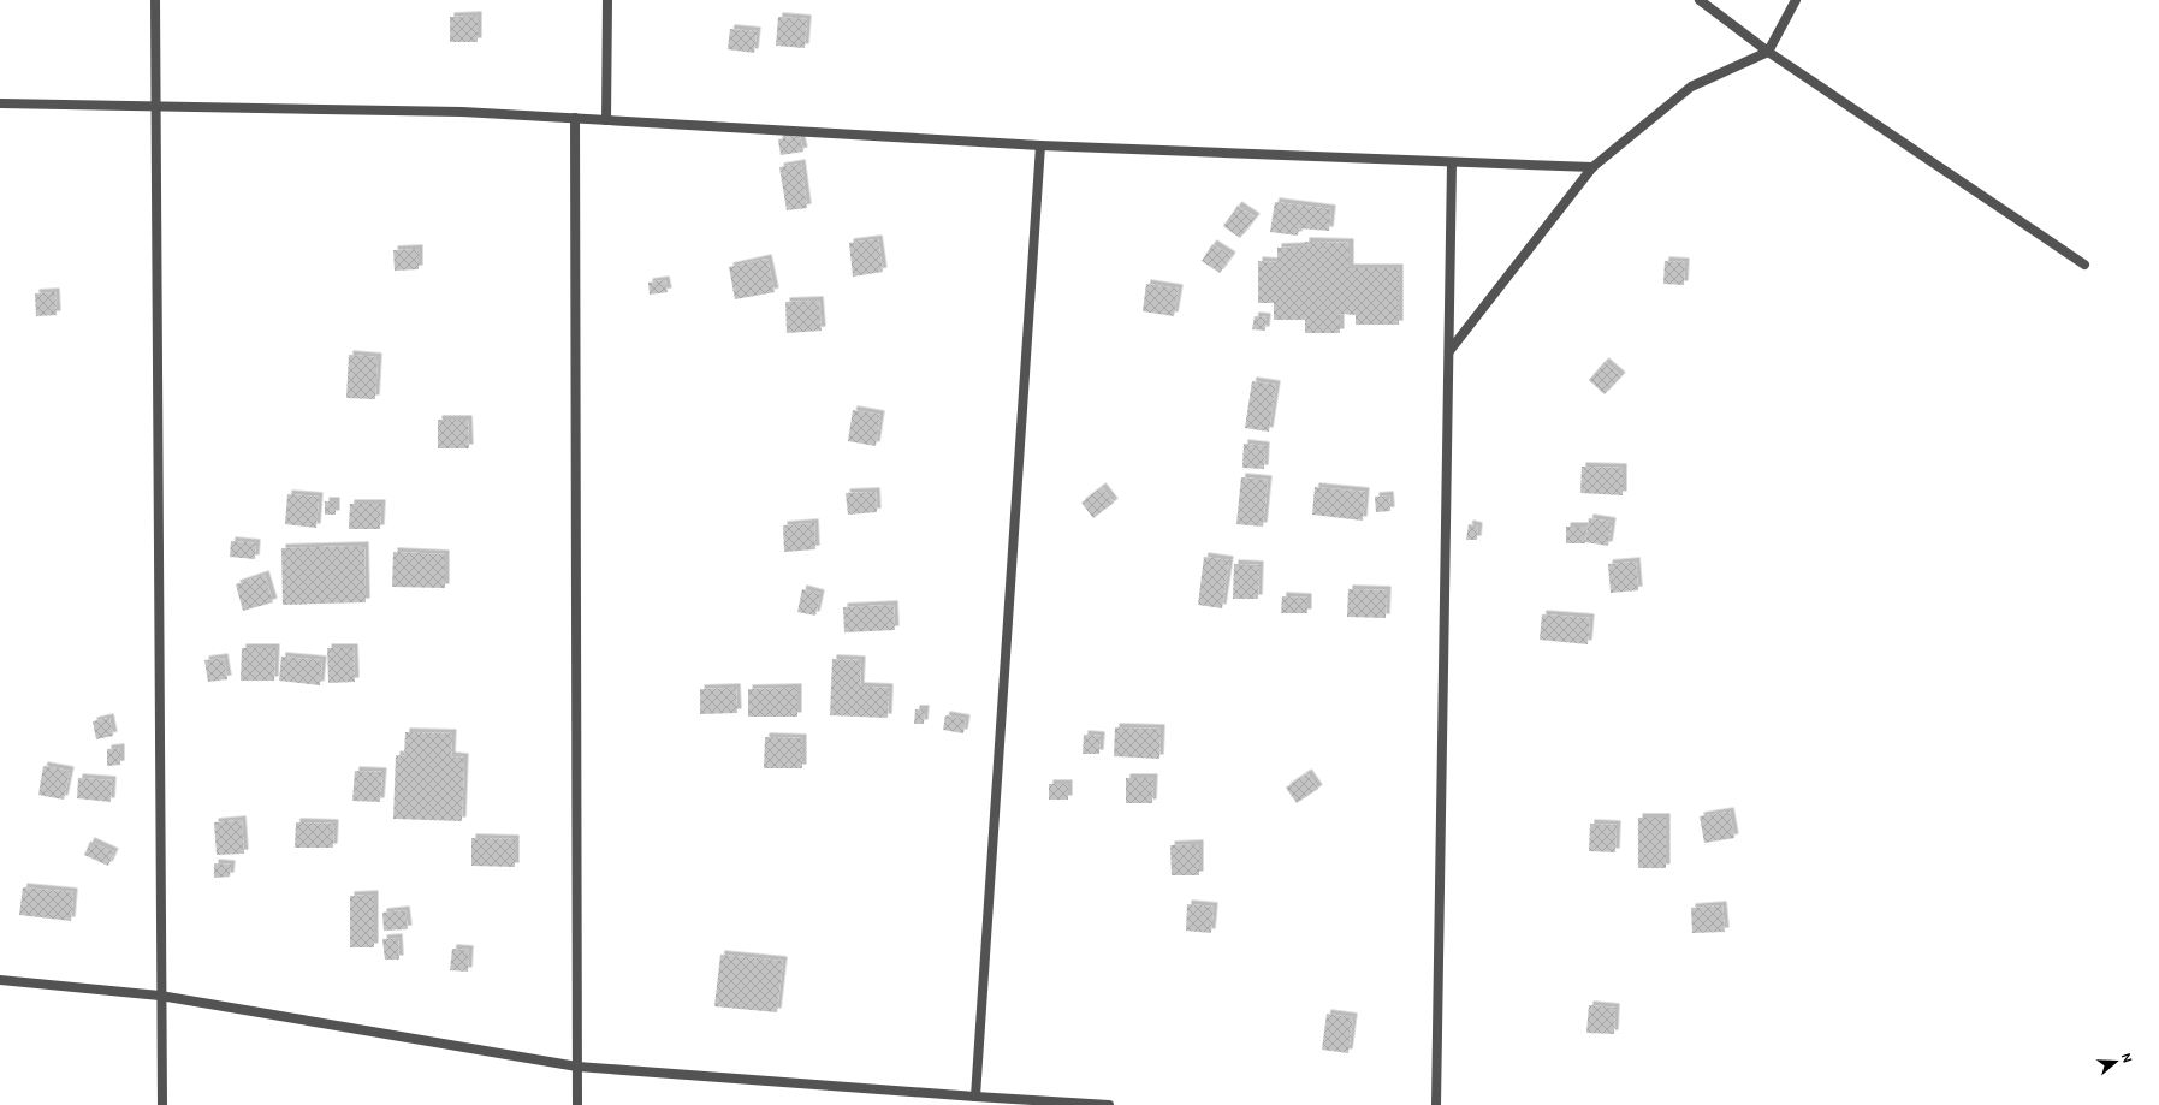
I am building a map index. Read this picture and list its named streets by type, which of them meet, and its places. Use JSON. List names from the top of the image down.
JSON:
{
  "north": "right"
}
